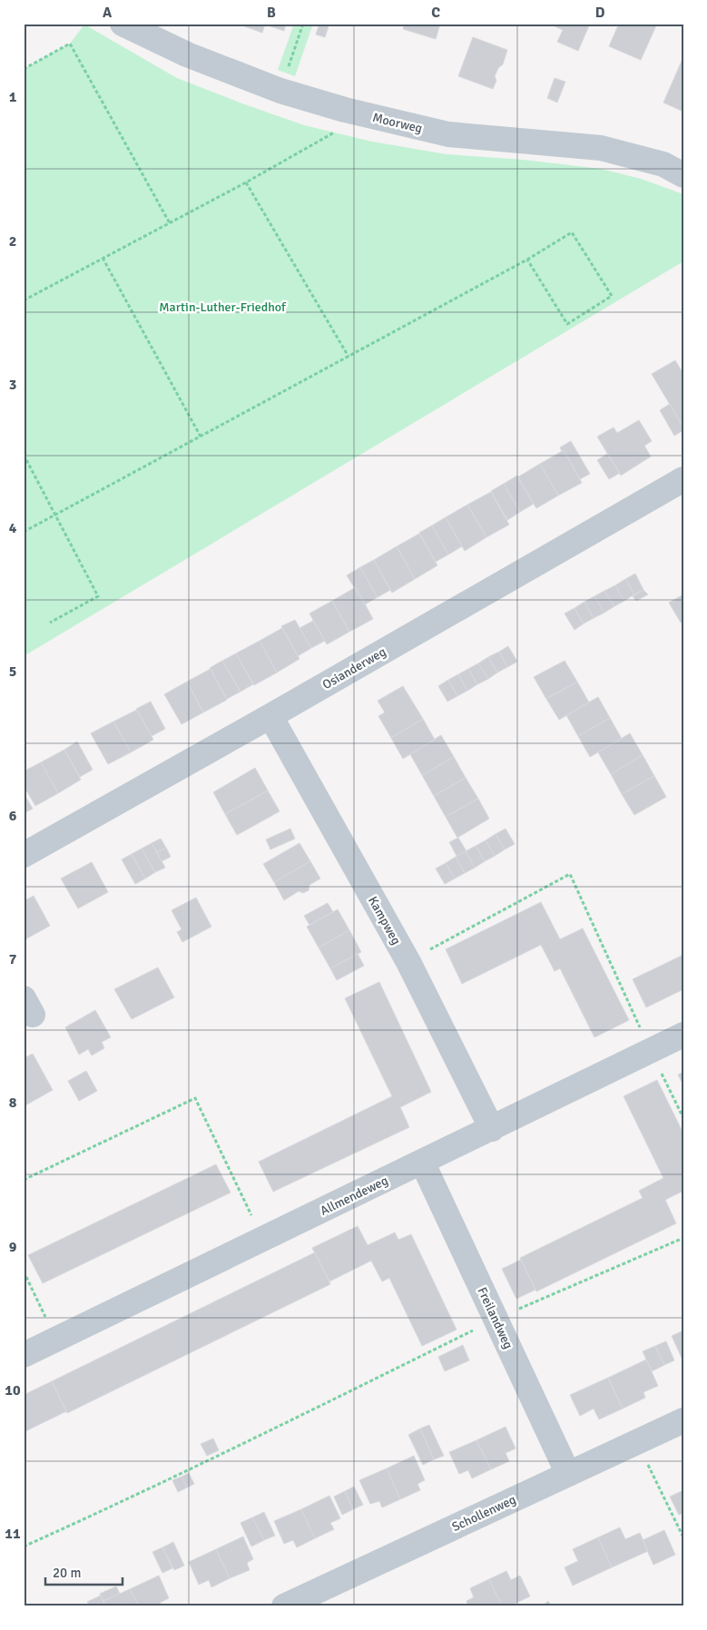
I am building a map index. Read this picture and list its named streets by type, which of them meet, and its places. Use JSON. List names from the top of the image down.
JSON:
{
  "streets": {
    "street": [
      "Moorweg",
      "Osianderweg",
      "Kampweg",
      "Allmendeweg",
      "Freilandweg",
      "Schollenweg"
    ]
  },
  "crossings": [
    ["Osianderweg", "Kampweg"],
    ["Kampweg", "Allmendeweg"],
    ["Allmendeweg", "Freilandweg"],
    ["Freilandweg", "Schollenweg"]
  ],
  "parks": ["Martin-Luther-Friedhof"],
  "scale_bar": "20 m",
  "grid": {
    "columns": [
      "A",
      "B",
      "C",
      "D"
    ],
    "rows": [
      "1",
      "2",
      "3",
      "4",
      "5",
      "6",
      "7",
      "8",
      "9",
      "10",
      "11"
    ]
  }
}
